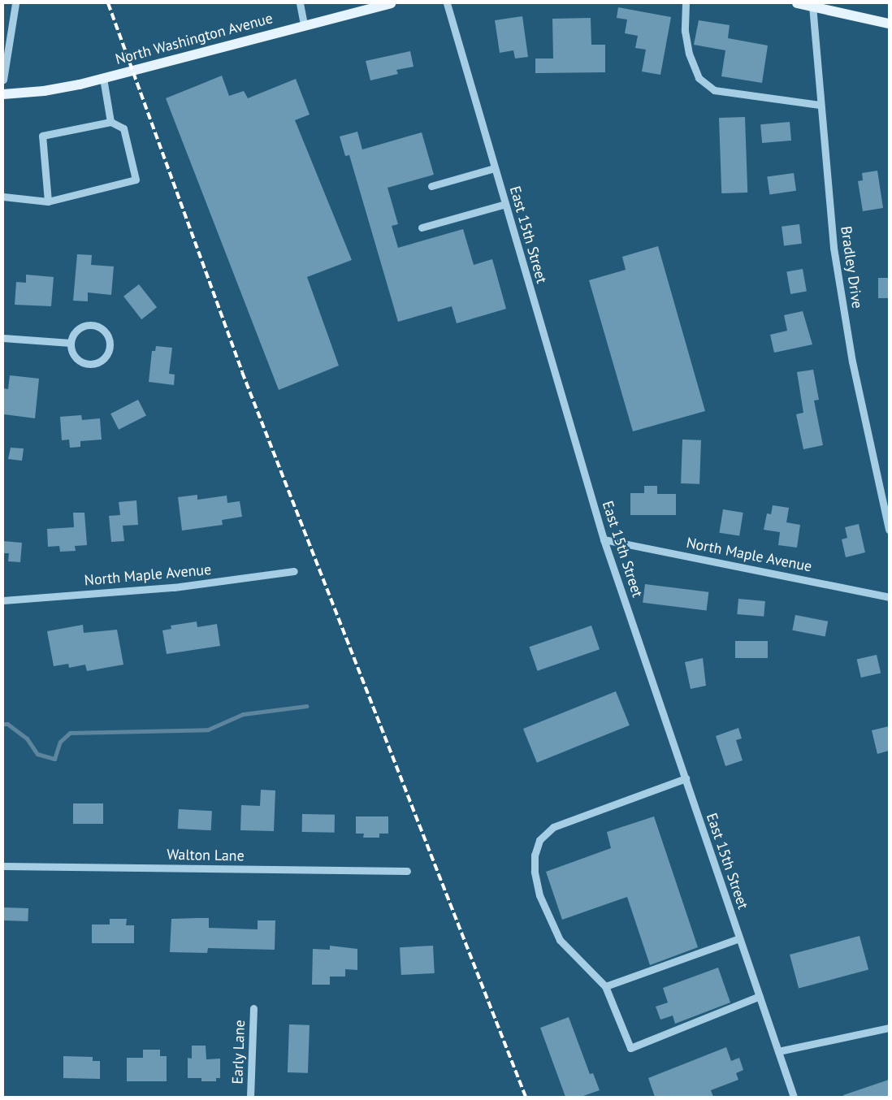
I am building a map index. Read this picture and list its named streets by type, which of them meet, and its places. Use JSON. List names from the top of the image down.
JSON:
{
  "streets": {
    "main road": ["North Washington Avenue"],
    "street": [
      "East 15th Street",
      "Bradley Drive",
      "North Maple Avenue",
      "Walton Lane",
      "Early Lane"
    ]
  },
  "crossings": [
    ["East 15th Street", "North Maple Avenue"]
  ]
}
